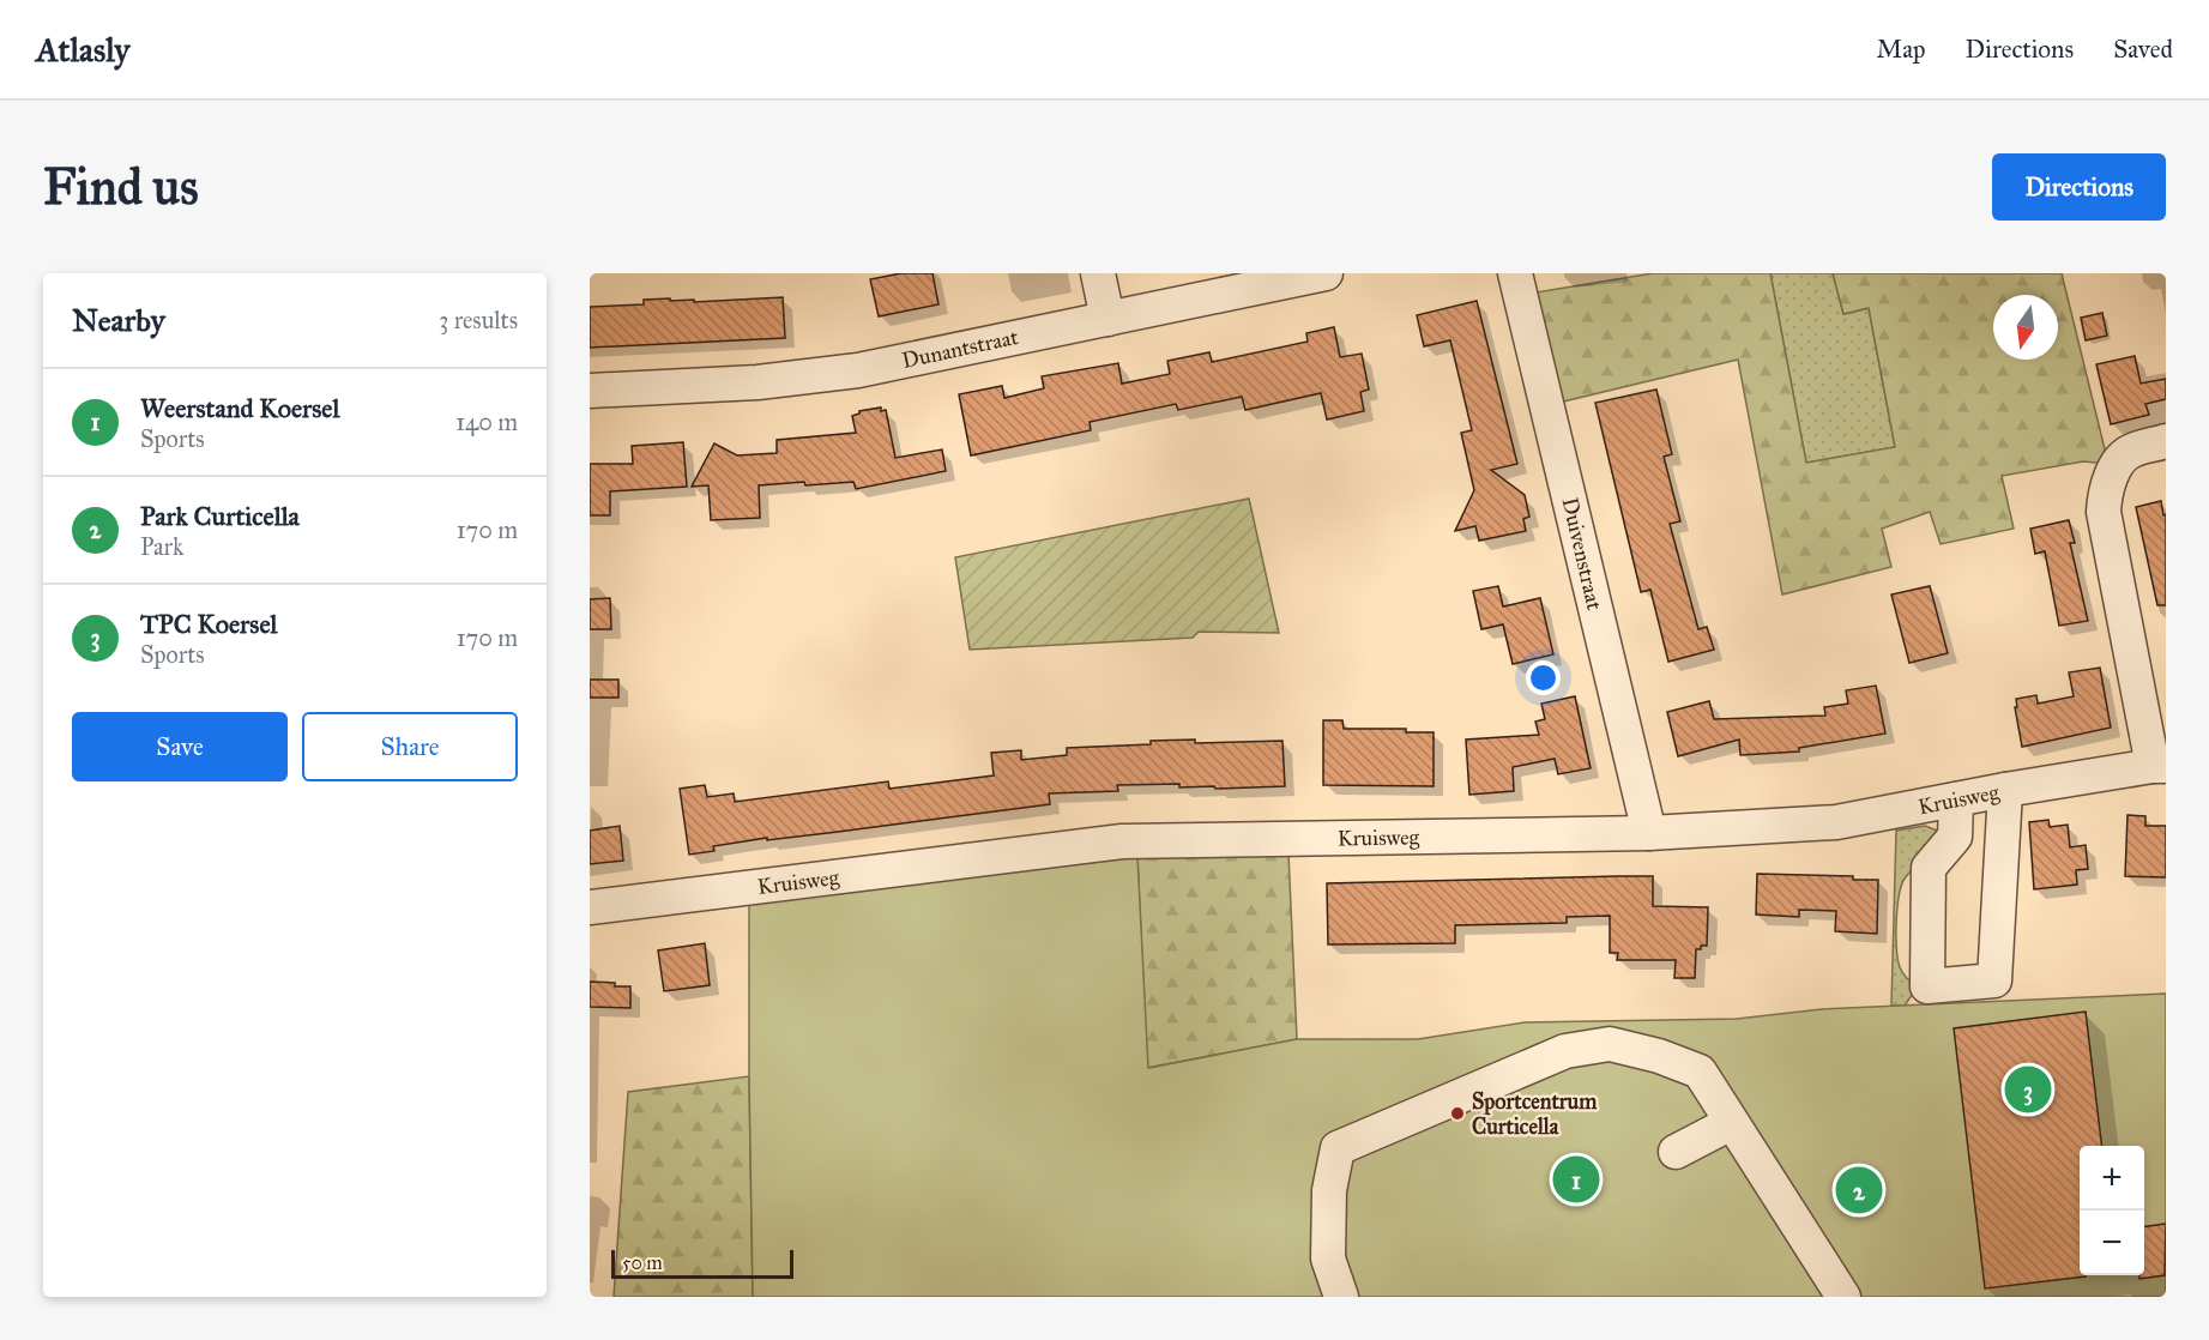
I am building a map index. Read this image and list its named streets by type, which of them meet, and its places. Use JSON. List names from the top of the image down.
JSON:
{
  "streets": {
    "street": ["Dunantstraat", "Duivenstraat", "Kruisweg"]
  },
  "crossings": [
    ["Duivenstraat", "Kruisweg"]
  ],
  "places": ["Sportcentrum Curticella"],
  "scale_bar": "50 m",
  "north": "bottom",
  "page": {
    "header": "Atlasly",
    "nav": ["Map", "Directions", "Saved"],
    "buttons": [
      "Directions",
      ["Save", "Share"]
    ],
    "title": "Find us",
    "heading": ["Nearby", "3 results"],
    "list": [
      {
        "mark": "1",
        "name": "Weerstand Koersel",
        "note": "Sports",
        "value": "140 m"
      },
      {
        "mark": "2",
        "name": "Park Curticella",
        "note": "Park",
        "value": "170 m"
      },
      {
        "mark": "3",
        "name": "TPC Koersel",
        "note": "Sports",
        "value": "170 m"
      }
    ],
    "pins": ["3", "1", "2"],
    "map_buttons": ["+", "−"],
    "scale": "50 m"
  }
}
